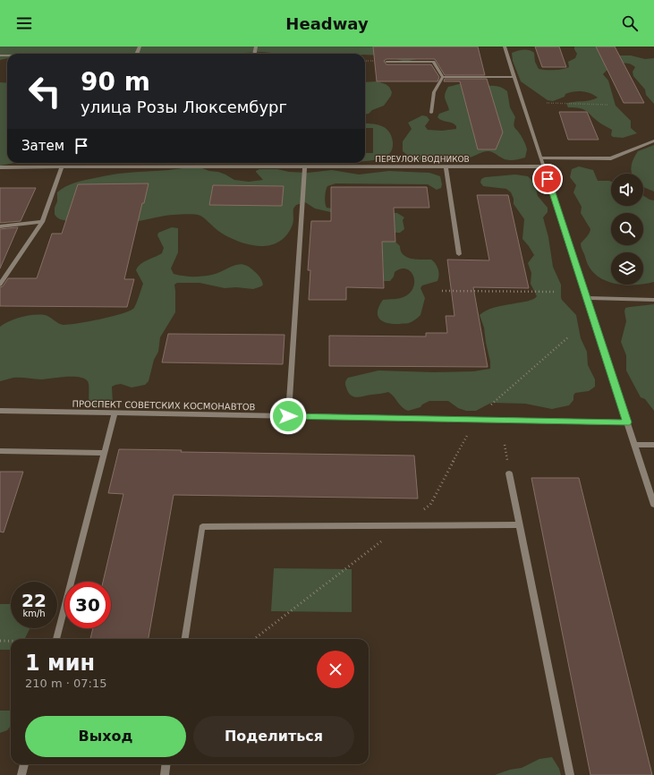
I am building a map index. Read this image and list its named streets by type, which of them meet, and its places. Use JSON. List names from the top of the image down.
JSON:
{
  "streets": {
    "street": ["ПЕРЕУЛОК ВОДНИКОВ", "ПРОСПЕКТ СОВЕТСКИХ КОСМОНАВТОВ"]
  },
  "page": {
    "header": "Headway",
    "turn": ["90 m", "улица Розы Люксембург"],
    "then": "Затем",
    "speed": "22 km/h",
    "limit": "30",
    "heading": ["1 мин", "210 m · 07:15"],
    "buttons": ["Выход", "Поделиться"]
  }
}
